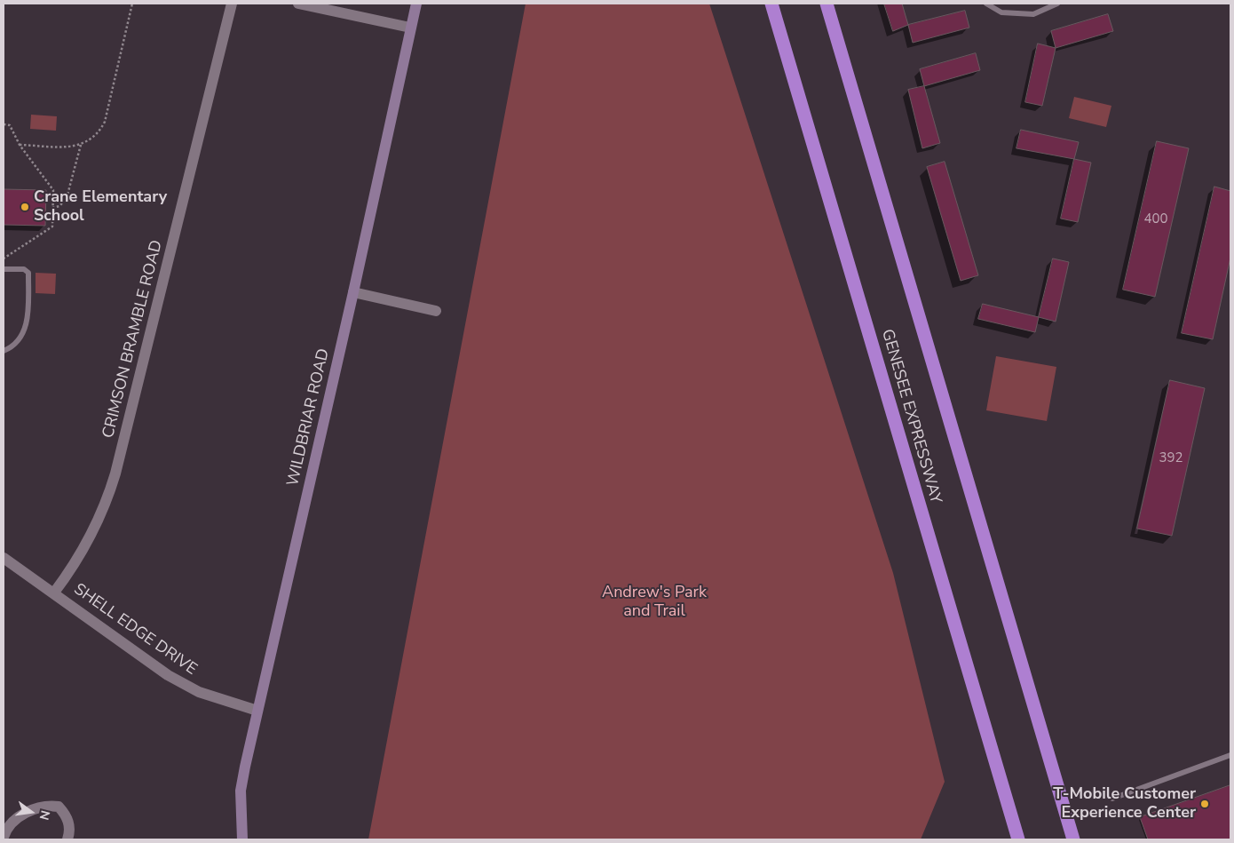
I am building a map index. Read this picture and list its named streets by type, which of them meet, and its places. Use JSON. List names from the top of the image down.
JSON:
{
  "streets": {
    "highway": ["GENESEE EXPRESSWAY"],
    "street": ["CRIMSON BRAMBLE ROAD", "WILDBRIAR ROAD", "SHELL EDGE DRIVE"]
  },
  "crossings": [
    ["CRIMSON BRAMBLE ROAD", "SHELL EDGE DRIVE"],
    ["WILDBRIAR ROAD", "SHELL EDGE DRIVE"]
  ],
  "parks": ["Andrew's Park and Trail"],
  "places": ["Crane Elementary School", "T-Mobile Customer Experience Center"],
  "house_numbers": ["400", "392"],
  "north": "right"
}
